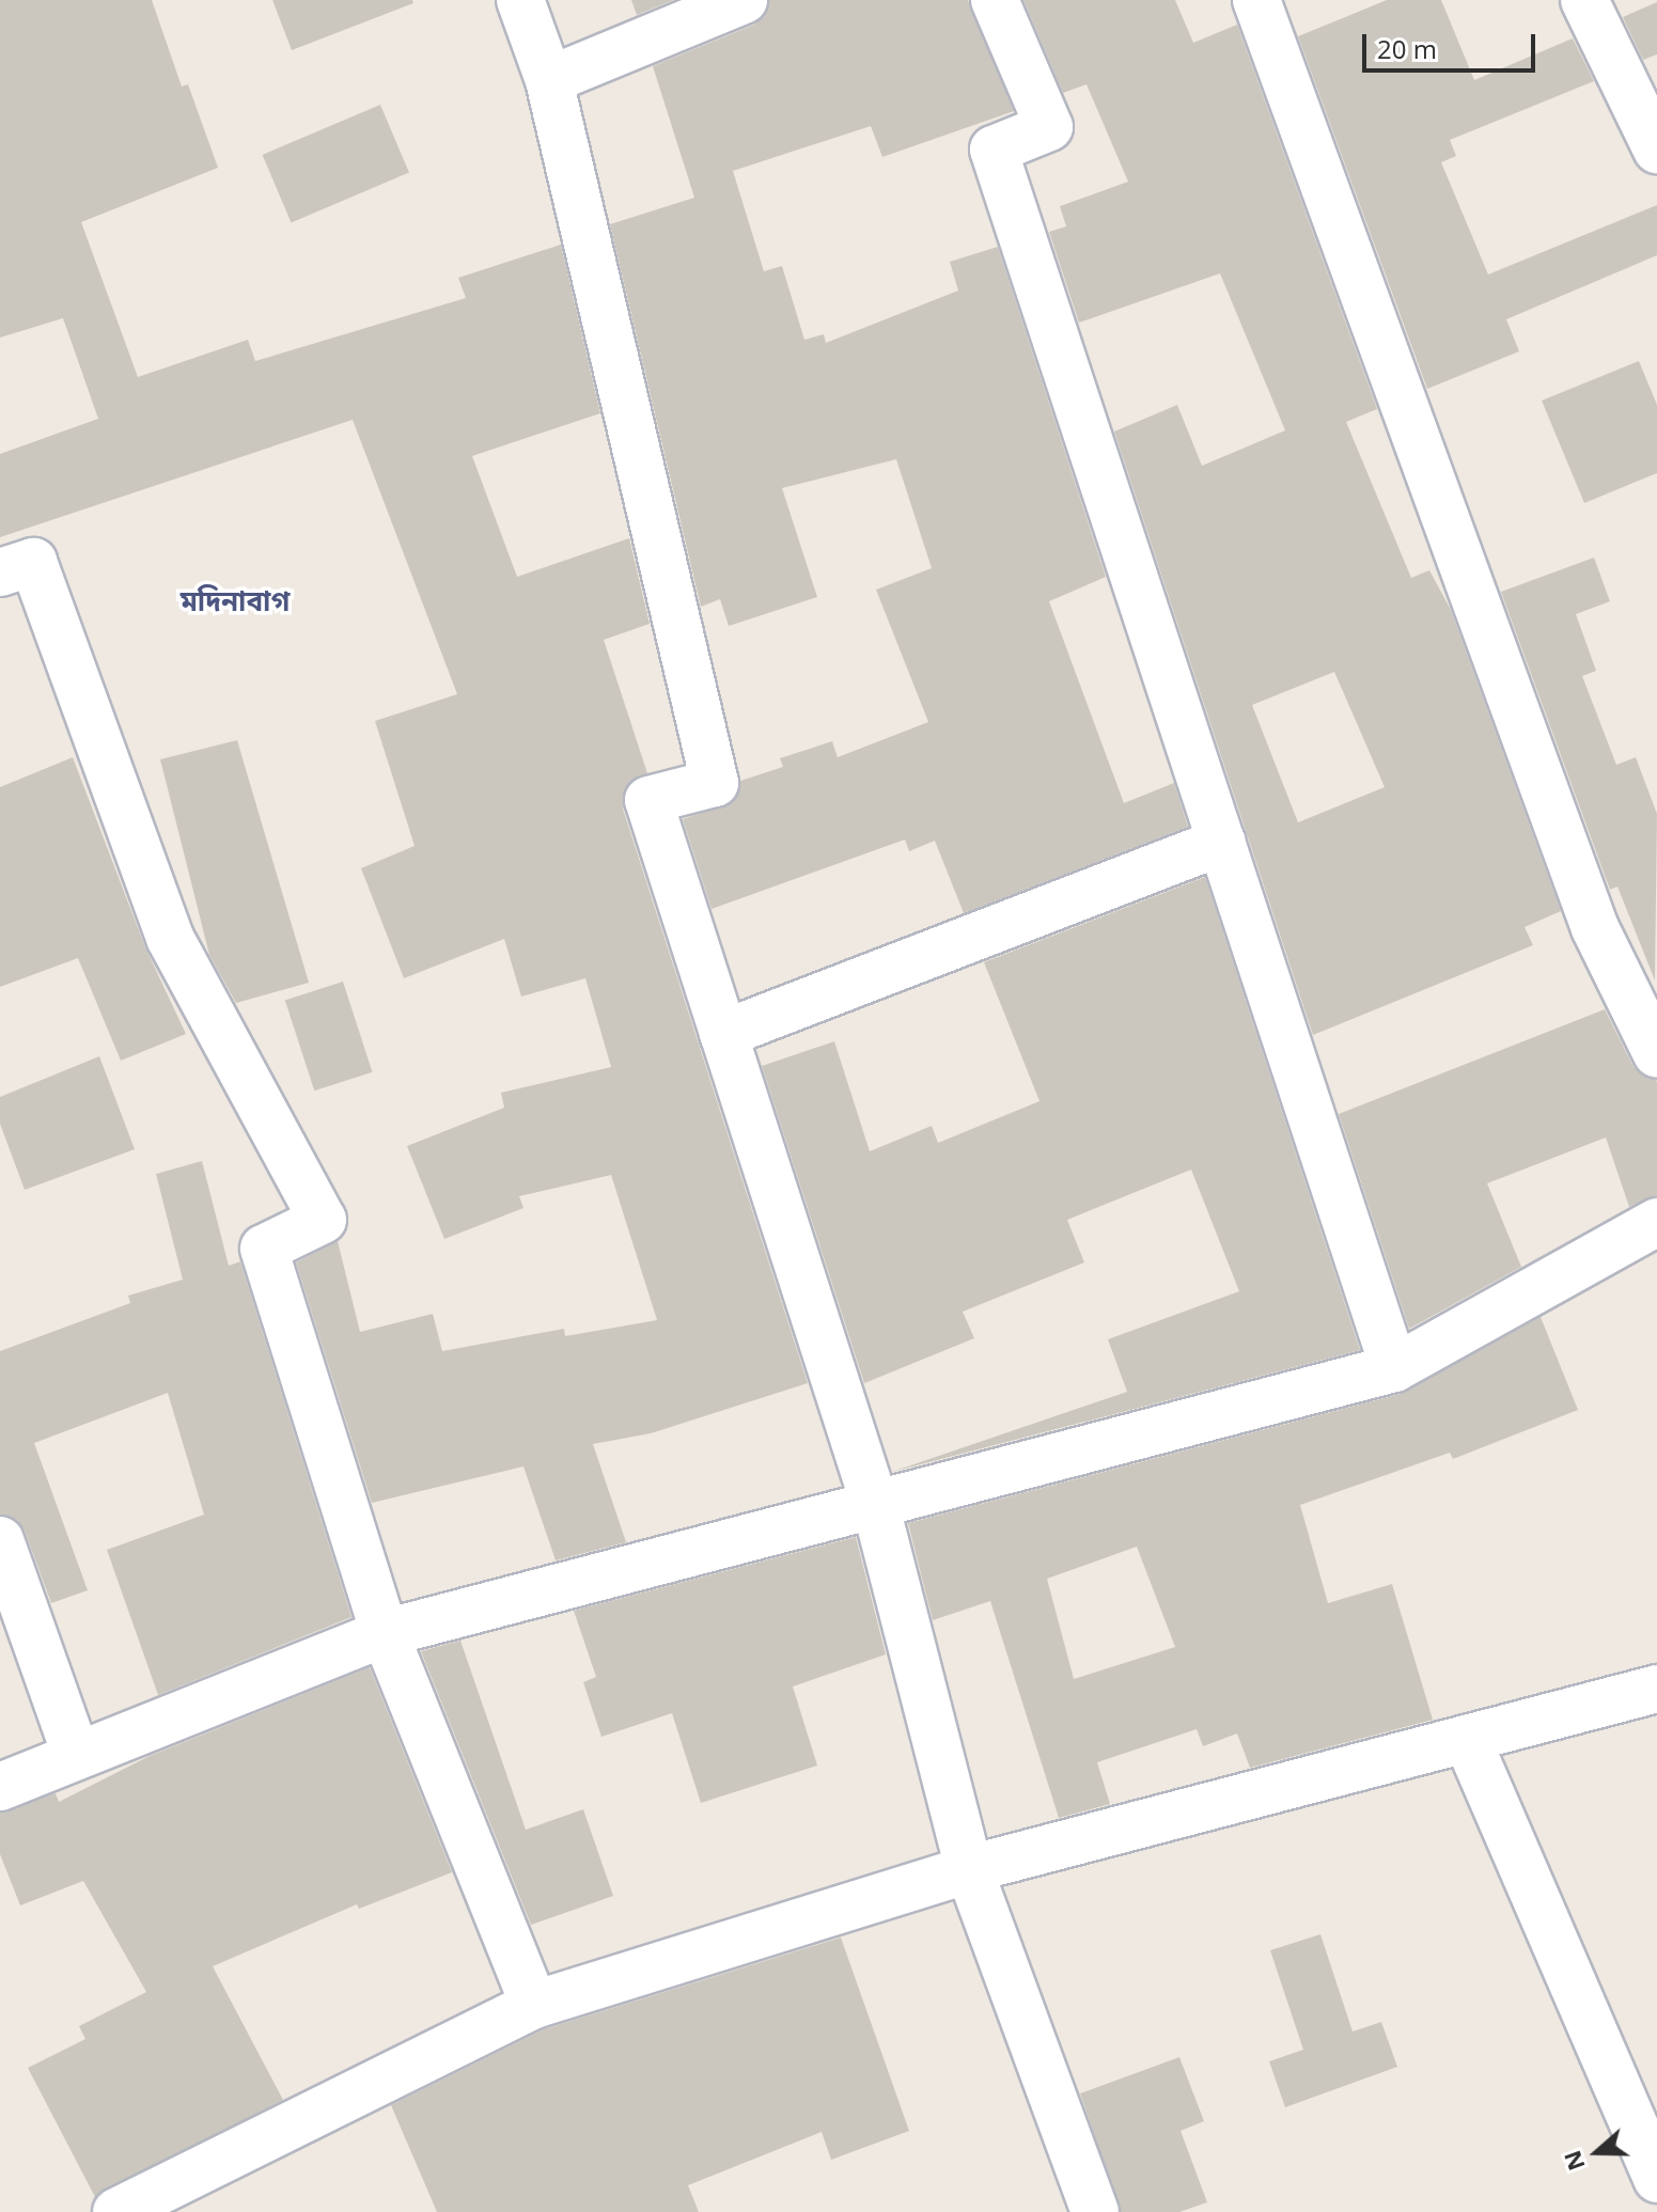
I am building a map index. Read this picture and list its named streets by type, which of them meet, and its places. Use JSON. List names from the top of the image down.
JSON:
{
  "districts": ["মদিনাবাগ"],
  "scale_bar": "20 m",
  "north": "left"
}
